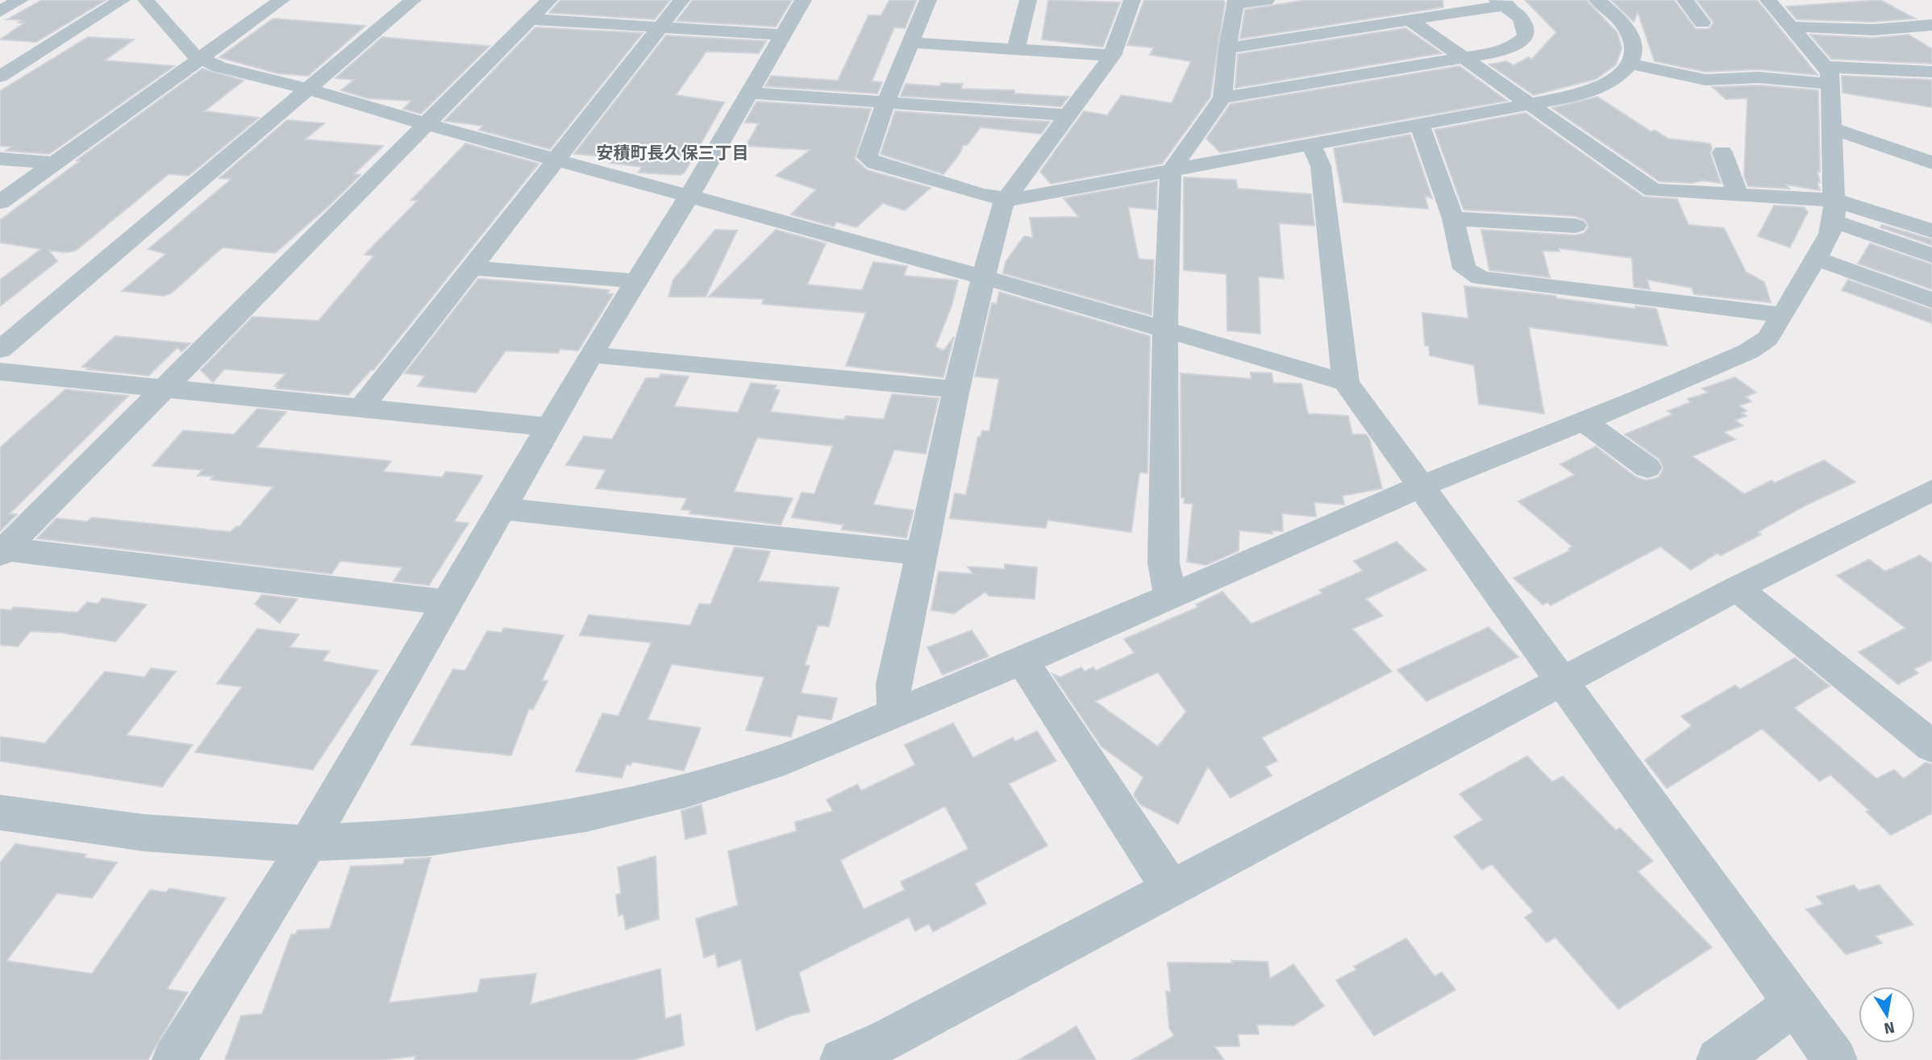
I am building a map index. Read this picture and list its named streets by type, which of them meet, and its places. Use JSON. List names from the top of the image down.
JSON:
{
  "districts": ["安積町長久保三丁目"],
  "north": "bottom"
}
